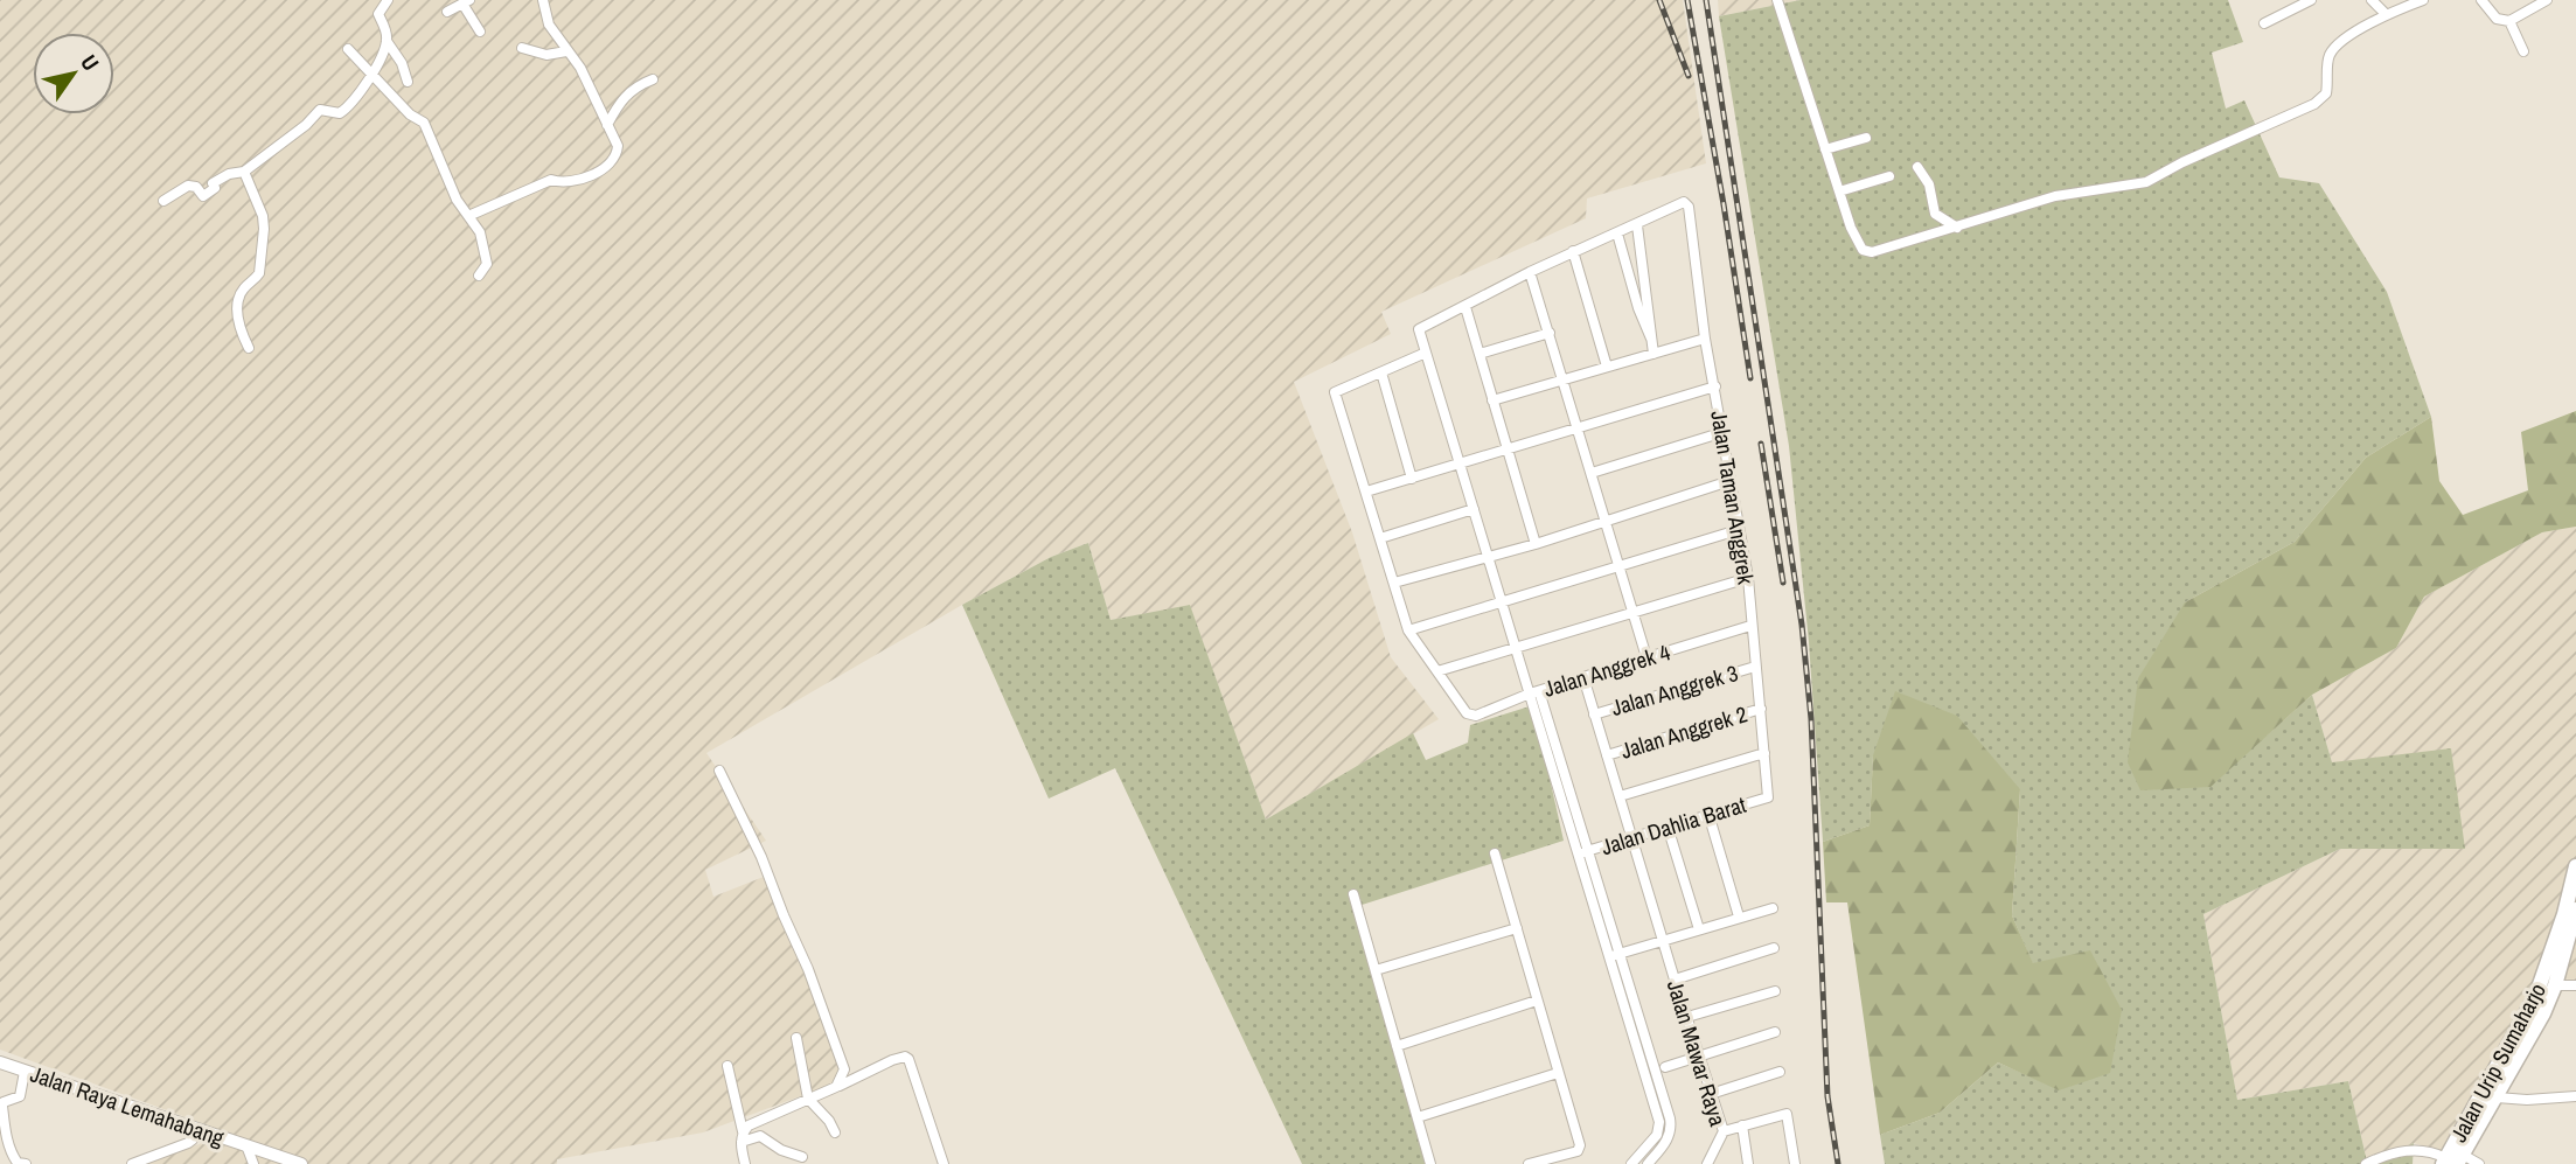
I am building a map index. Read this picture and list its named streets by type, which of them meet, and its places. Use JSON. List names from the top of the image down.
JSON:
{
  "streets": {
    "highway": ["Jalan Urip Sumaharjo"],
    "main road": ["Jalan Raya Lemahabang"],
    "street": [
      "Jalan Taman Anggrek",
      "Jalan Anggrek 4",
      "Jalan Anggrek 3",
      "Jalan Anggrek 2",
      "Jalan Dahlia Barat",
      "Jalan Mawar Raya"
    ]
  },
  "crossings": [
    ["Jalan Taman Anggrek", "Jalan Anggrek 4"],
    ["Jalan Taman Anggrek", "Jalan Anggrek 3"],
    ["Jalan Taman Anggrek", "Jalan Anggrek 2"],
    ["Jalan Taman Anggrek", "Jalan Dahlia Barat"],
    ["Jalan Anggrek 4", "Jalan Mawar Raya"],
    ["Jalan Anggrek 3", "Jalan Mawar Raya"],
    ["Jalan Anggrek 2", "Jalan Mawar Raya"],
    ["Jalan Dahlia Barat", "Jalan Mawar Raya"]
  ],
  "north": "top right"
}
